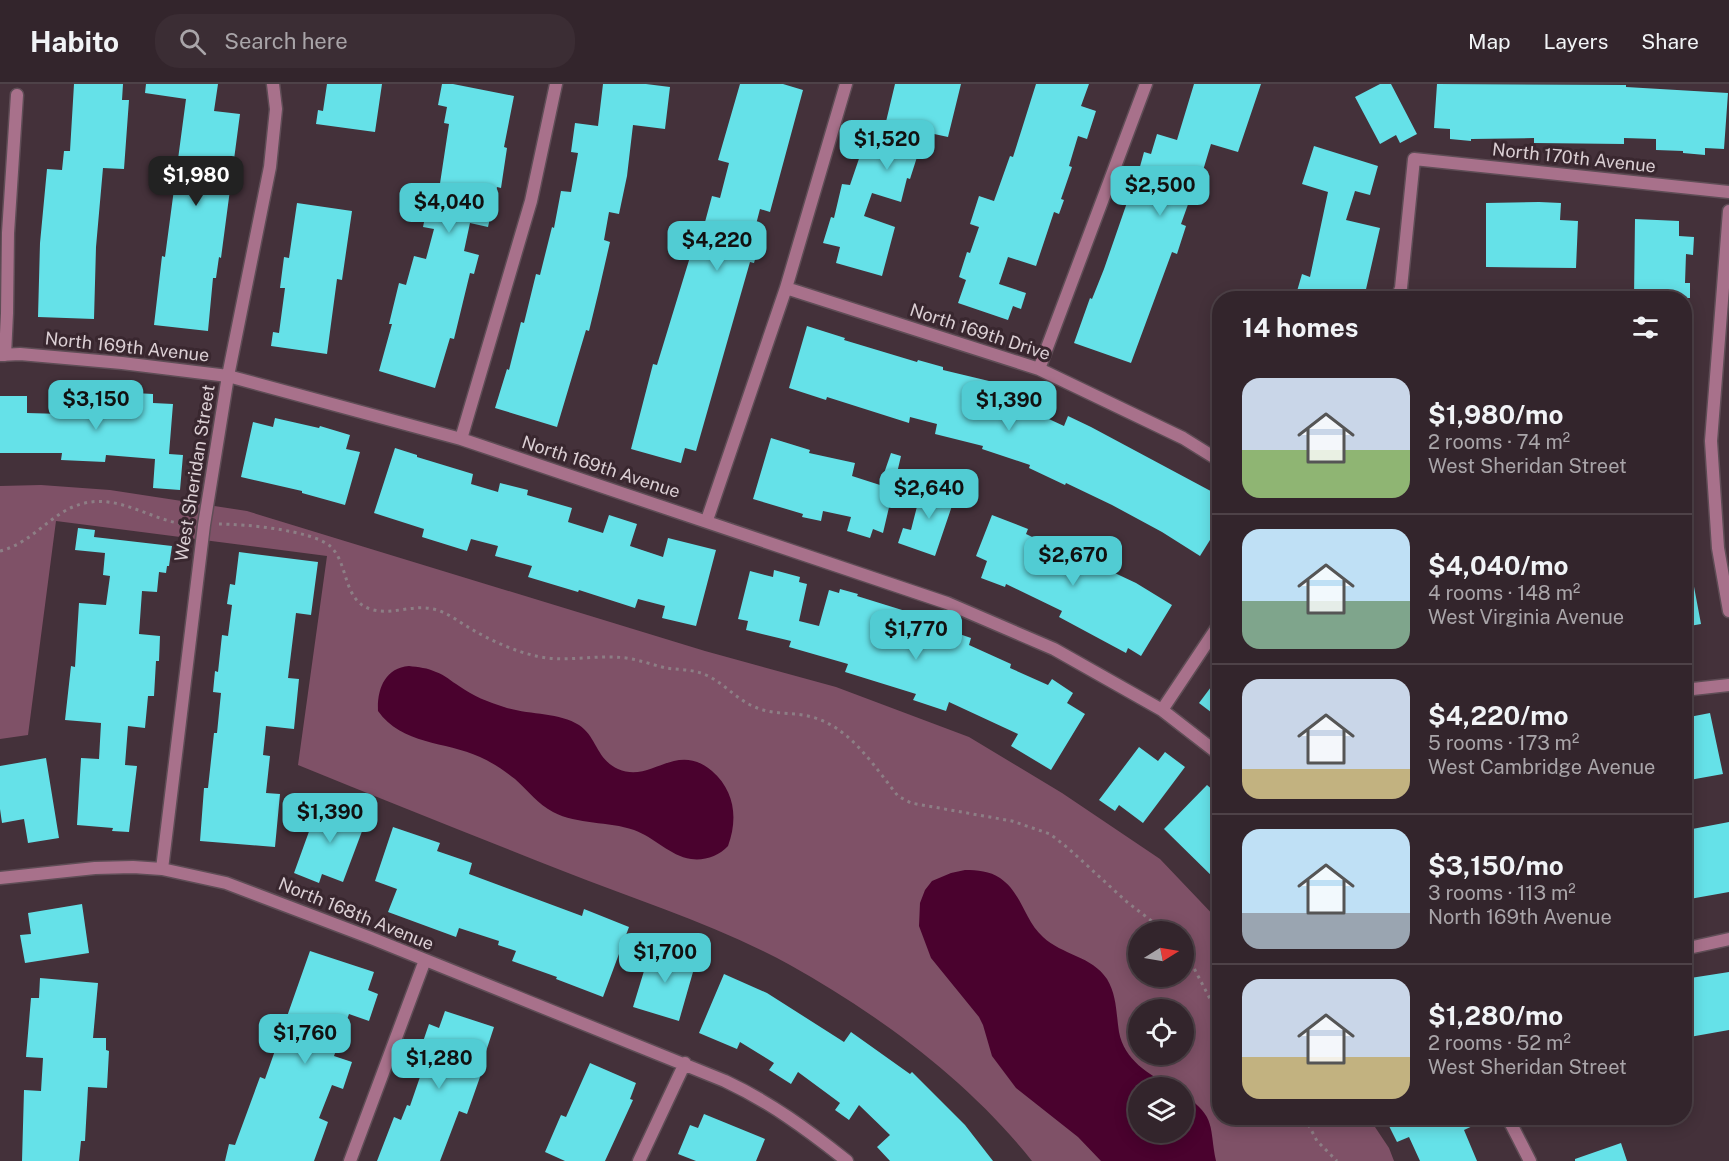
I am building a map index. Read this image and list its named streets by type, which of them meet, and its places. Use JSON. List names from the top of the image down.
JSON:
{
  "streets": {
    "street": [
      "North 170th Avenue",
      "North 169th Drive",
      "North 169th Avenue",
      "West Sheridan Street",
      "North 168th Avenue"
    ]
  },
  "crossings": [
    ["North 169th Avenue", "West Sheridan Street"],
    ["West Sheridan Street", "North 168th Avenue"]
  ],
  "north": "right",
  "page": {
    "header": "Habito",
    "search": "Search here",
    "nav": ["Map", "Layers", "Share"],
    "price": [
      "$1,520",
      "$1,980",
      "$2,500",
      "$4,040",
      "$4,220",
      "$3,150",
      "$1,390",
      "$2,640",
      "$2,670",
      "$1,770",
      "$1,390",
      "$1,700",
      "$1,760",
      "$1,280"
    ],
    "heading": "14 homes",
    "list": [
      {
        "name": "$1,980/mo",
        "note": "2 rooms · 74 m² · West Sheridan Street"
      },
      {
        "name": "$4,040/mo",
        "note": "4 rooms · 148 m² · West Virginia Avenue"
      },
      {
        "name": "$4,220/mo",
        "note": "5 rooms · 173 m² · West Cambridge Avenue"
      },
      {
        "name": "$3,150/mo",
        "note": "3 rooms · 113 m² · North 169th Avenue"
      },
      {
        "name": "$1,280/mo",
        "note": "2 rooms · 52 m² · West Sheridan Street"
      }
    ]
  }
}
